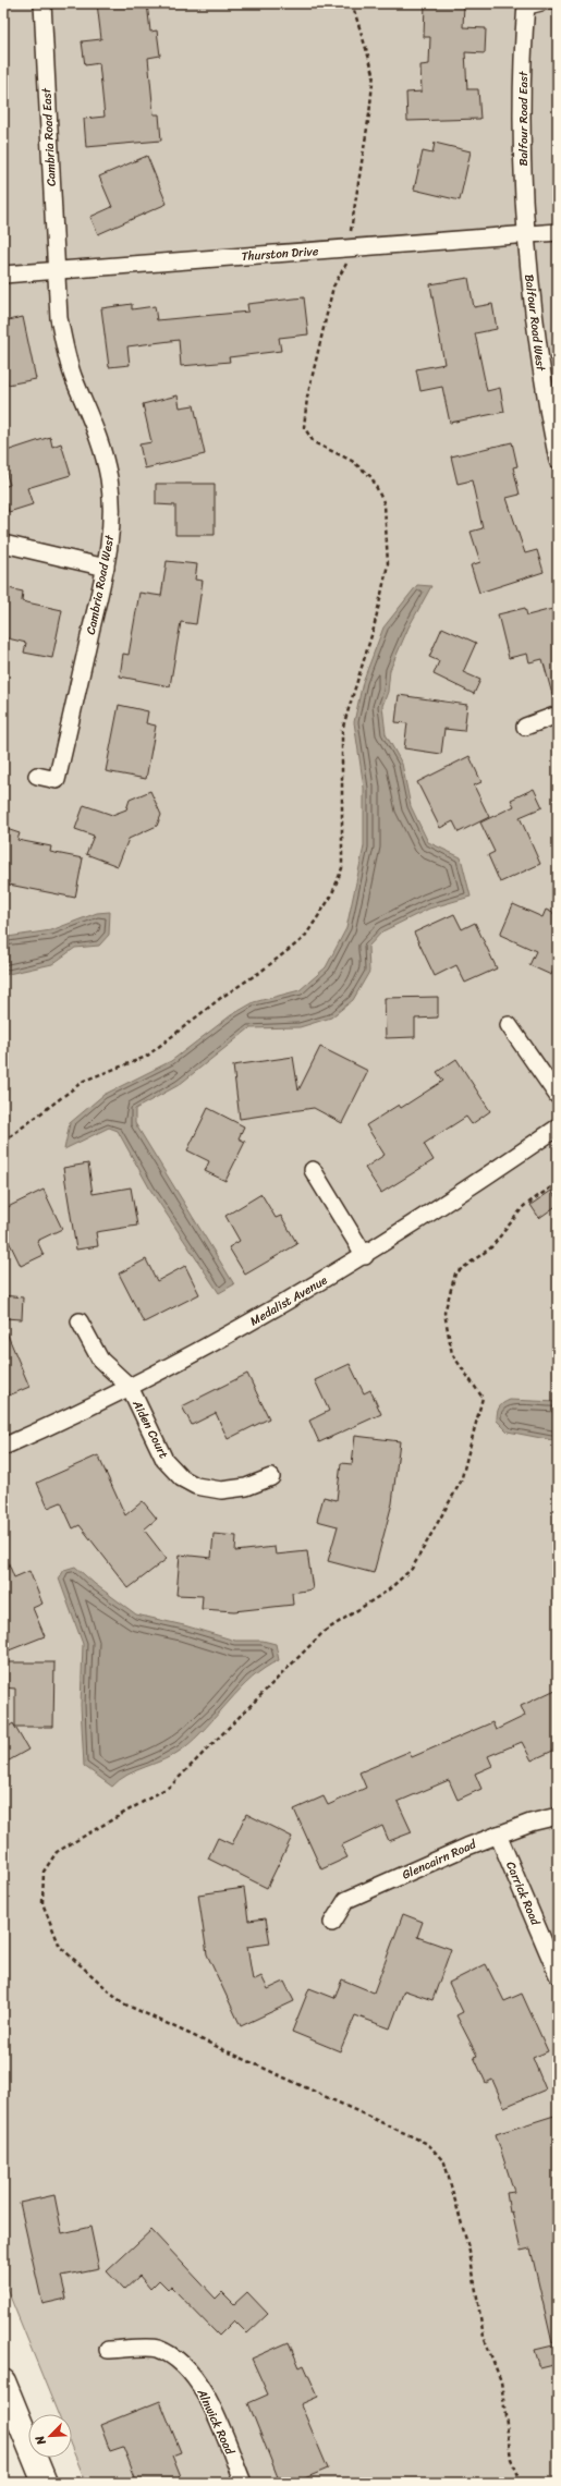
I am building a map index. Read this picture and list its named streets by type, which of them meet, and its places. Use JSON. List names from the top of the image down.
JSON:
{
  "streets": {
    "street": [
      "Balfour Road East",
      "Cambria Road East",
      "Thurston Drive",
      "Balfour Road West",
      "Cambria Road West",
      "Medalist Avenue",
      "Aiden Court",
      "Glencairn Road",
      "Carrick Road",
      "Alnwick Road"
    ]
  },
  "crossings": [
    ["Balfour Road East", "Thurston Drive"],
    ["Balfour Road East", "Balfour Road West"],
    ["Cambria Road East", "Thurston Drive"],
    ["Cambria Road East", "Cambria Road West"],
    ["Thurston Drive", "Balfour Road West"],
    ["Thurston Drive", "Cambria Road West"],
    ["Medalist Avenue", "Aiden Court"],
    ["Glencairn Road", "Carrick Road"]
  ],
  "north": "bottom left"
}
